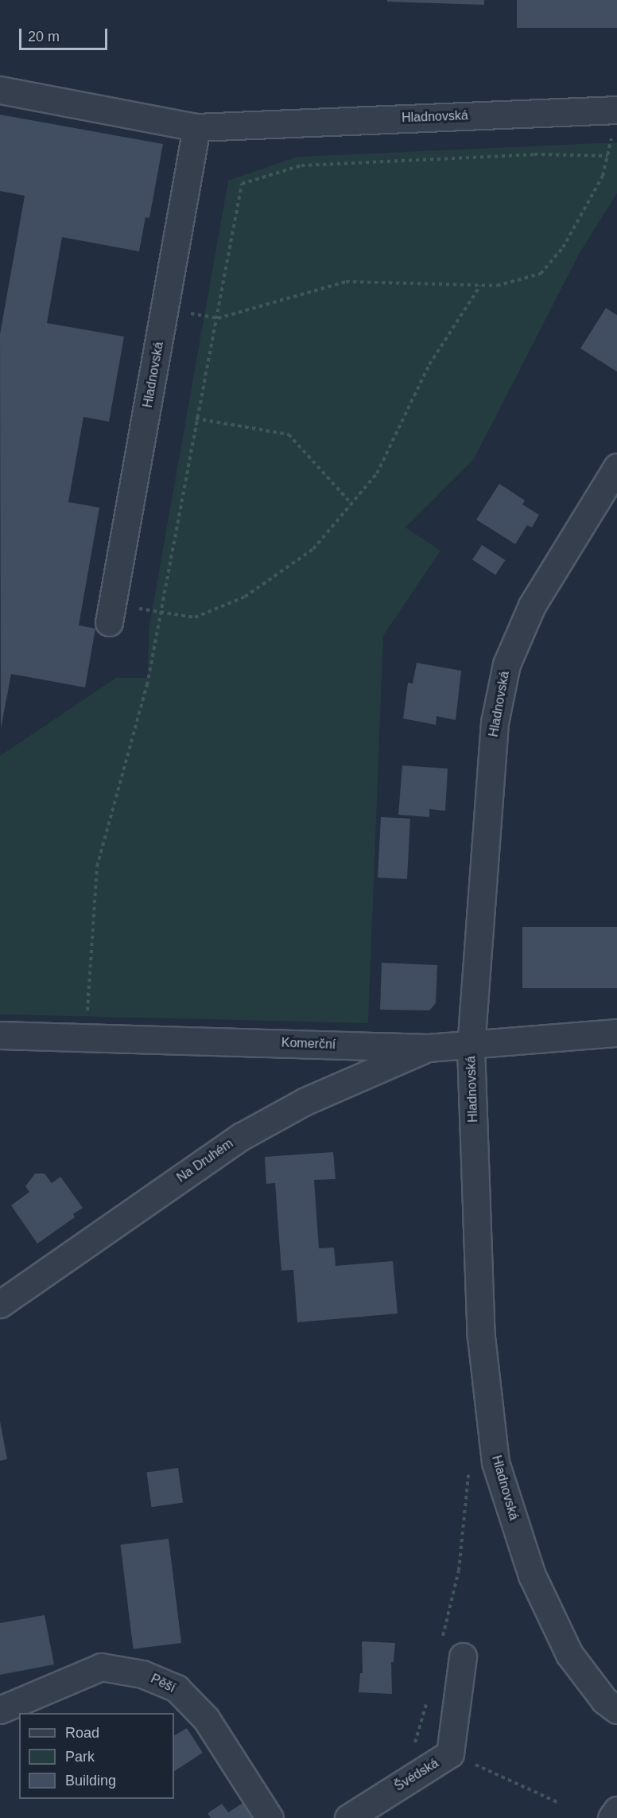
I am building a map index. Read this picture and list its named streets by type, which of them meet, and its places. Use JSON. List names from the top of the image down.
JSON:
{
  "streets": {
    "street": [
      "Hladnovská",
      "Komerční",
      "Na Druhém",
      "Pěší",
      "Švédská"
    ]
  },
  "crossings": [
    ["Hladnovská", "Komerční"],
    ["Komerční", "Na Druhém"]
  ],
  "legend": ["Road", "Park", "Building"],
  "scale_bar": "20 m"
}
